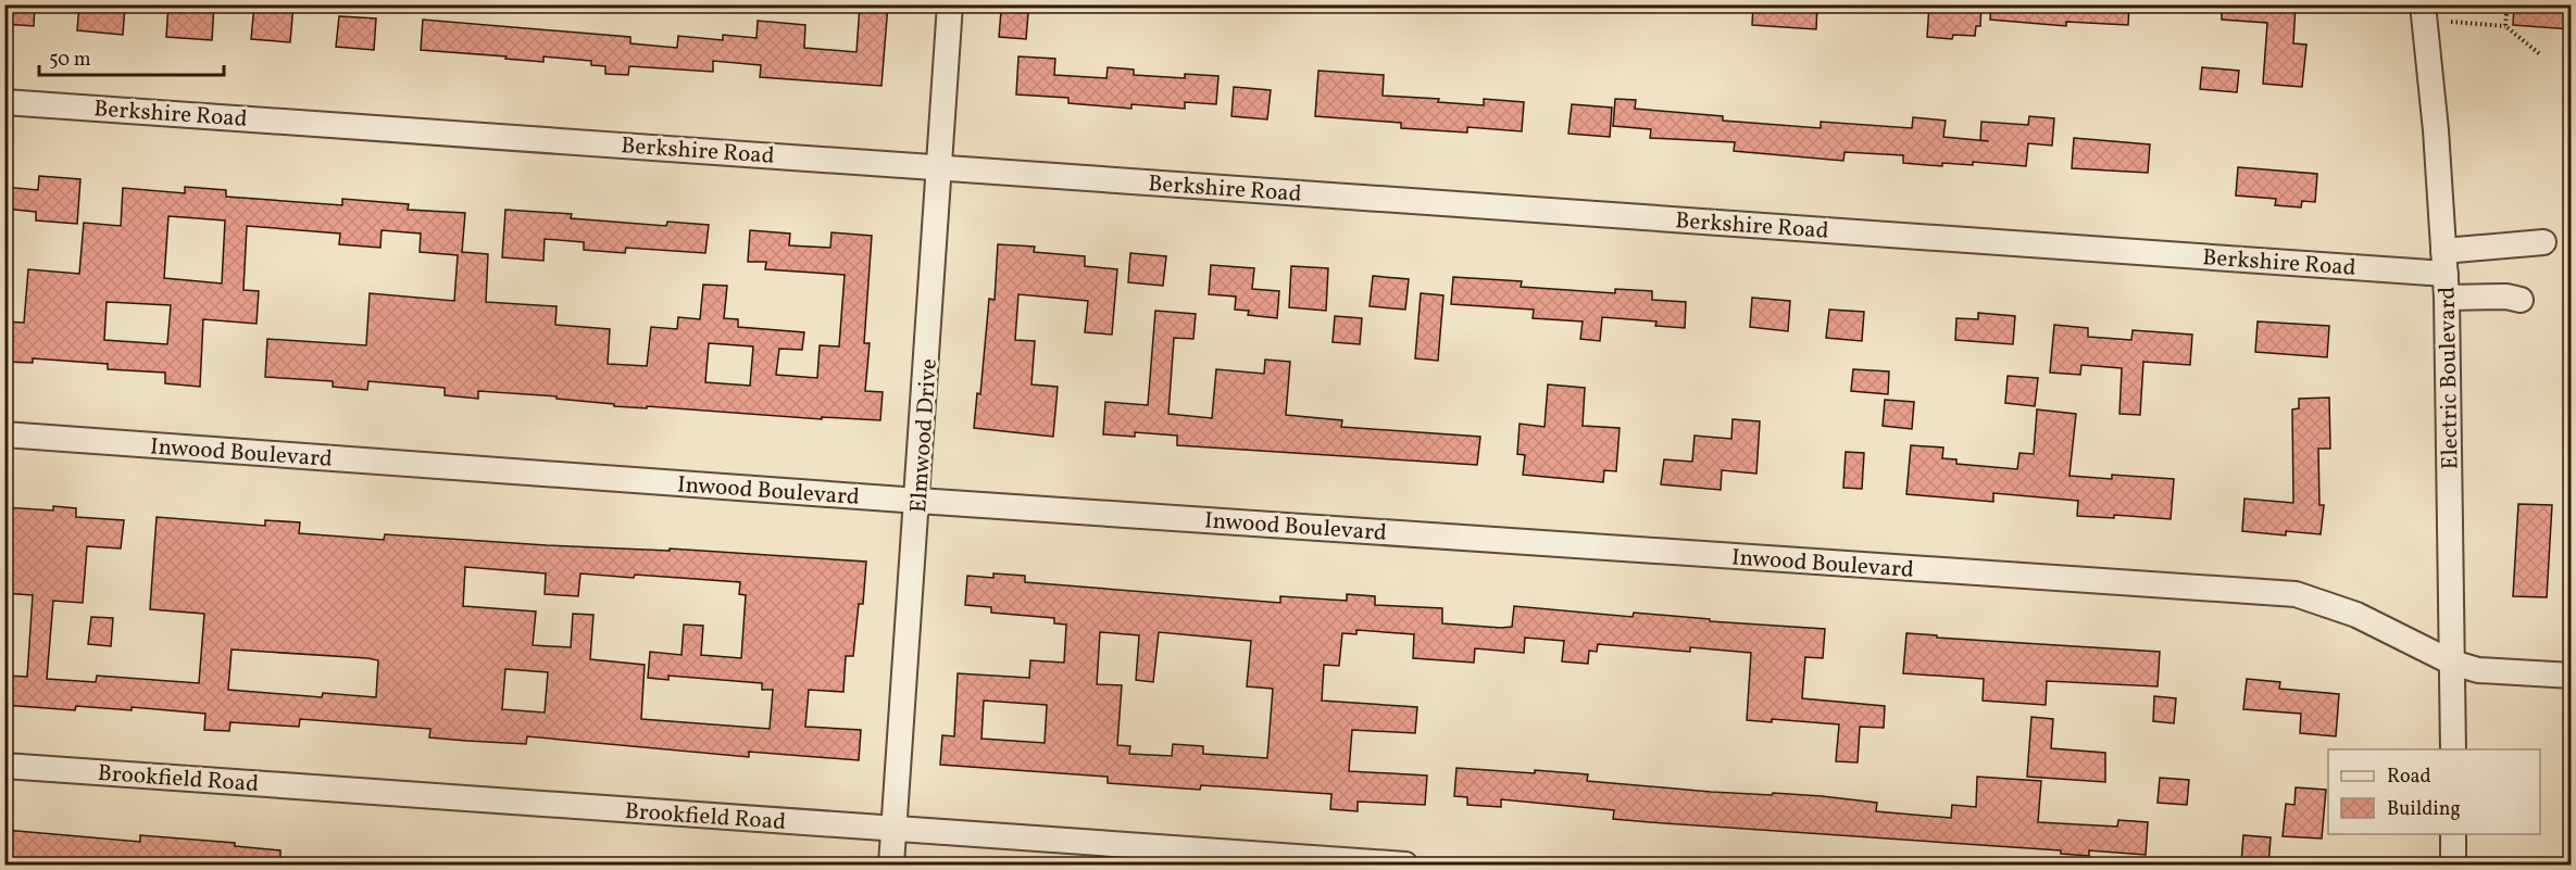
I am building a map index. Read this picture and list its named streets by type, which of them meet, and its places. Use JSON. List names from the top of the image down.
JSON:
{
  "streets": {
    "street": [
      "Berkshire Road",
      "Electric Boulevard",
      "Elmwood Drive",
      "Inwood Boulevard",
      "Brookfield Road"
    ]
  },
  "crossings": [
    ["Berkshire Road", "Electric Boulevard"],
    ["Berkshire Road", "Elmwood Drive"],
    ["Electric Boulevard", "Inwood Boulevard"],
    ["Elmwood Drive", "Inwood Boulevard"],
    ["Elmwood Drive", "Brookfield Road"]
  ],
  "legend": ["Road", "Building"],
  "scale_bar": "50 m"
}
